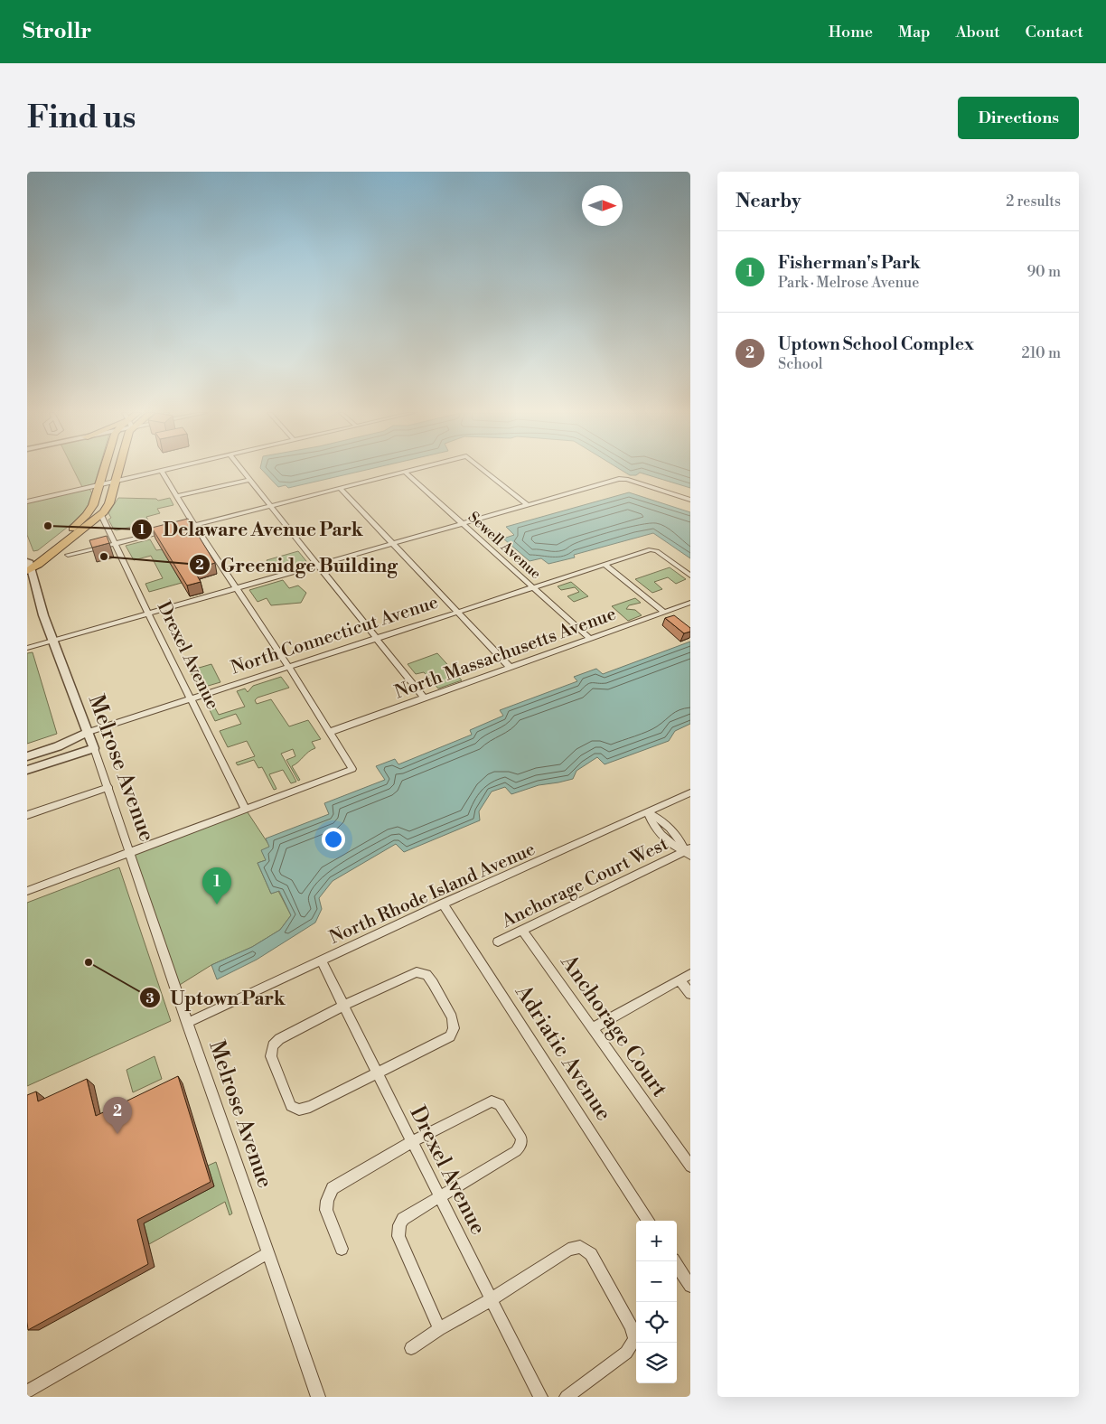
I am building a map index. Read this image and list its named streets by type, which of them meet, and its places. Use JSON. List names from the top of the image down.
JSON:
{
  "streets": {
    "street": [
      "Sewell Avenue",
      "North Connecticut Avenue",
      "North Massachusetts Avenue",
      "Drexel Avenue",
      "Melrose Avenue",
      "Anchorage Court West",
      "North Rhode Island Avenue",
      "Anchorage Court",
      "Adriatic Avenue"
    ]
  },
  "crossings": [
    ["Sewell Avenue", "North Connecticut Avenue"],
    ["Sewell Avenue", "North Massachusetts Avenue"],
    ["North Connecticut Avenue", "Drexel Avenue"],
    ["North Connecticut Avenue", "Melrose Avenue"],
    ["Drexel Avenue", "North Rhode Island Avenue"],
    ["Melrose Avenue", "North Rhode Island Avenue"],
    ["Anchorage Court West", "Anchorage Court"],
    ["North Rhode Island Avenue", "Adriatic Avenue"]
  ],
  "places": ["Delaware Avenue Park", "Greenidge Building", "Uptown Park"],
  "north": "right",
  "page": {
    "header": "Strollr",
    "nav": [
      "Home",
      "Map",
      "About",
      "Contact"
    ],
    "buttons": "Directions",
    "title": "Find us",
    "heading": ["Nearby", "2 results"],
    "list": [
      {
        "mark": "1",
        "name": "Fisherman's Park",
        "note": "Park · Melrose Avenue",
        "value": "90 m"
      },
      {
        "mark": "2",
        "name": "Uptown School Complex",
        "note": "School",
        "value": "210 m"
      }
    ],
    "pins": ["1", "2"],
    "map_buttons": ["+", "−"]
  }
}
